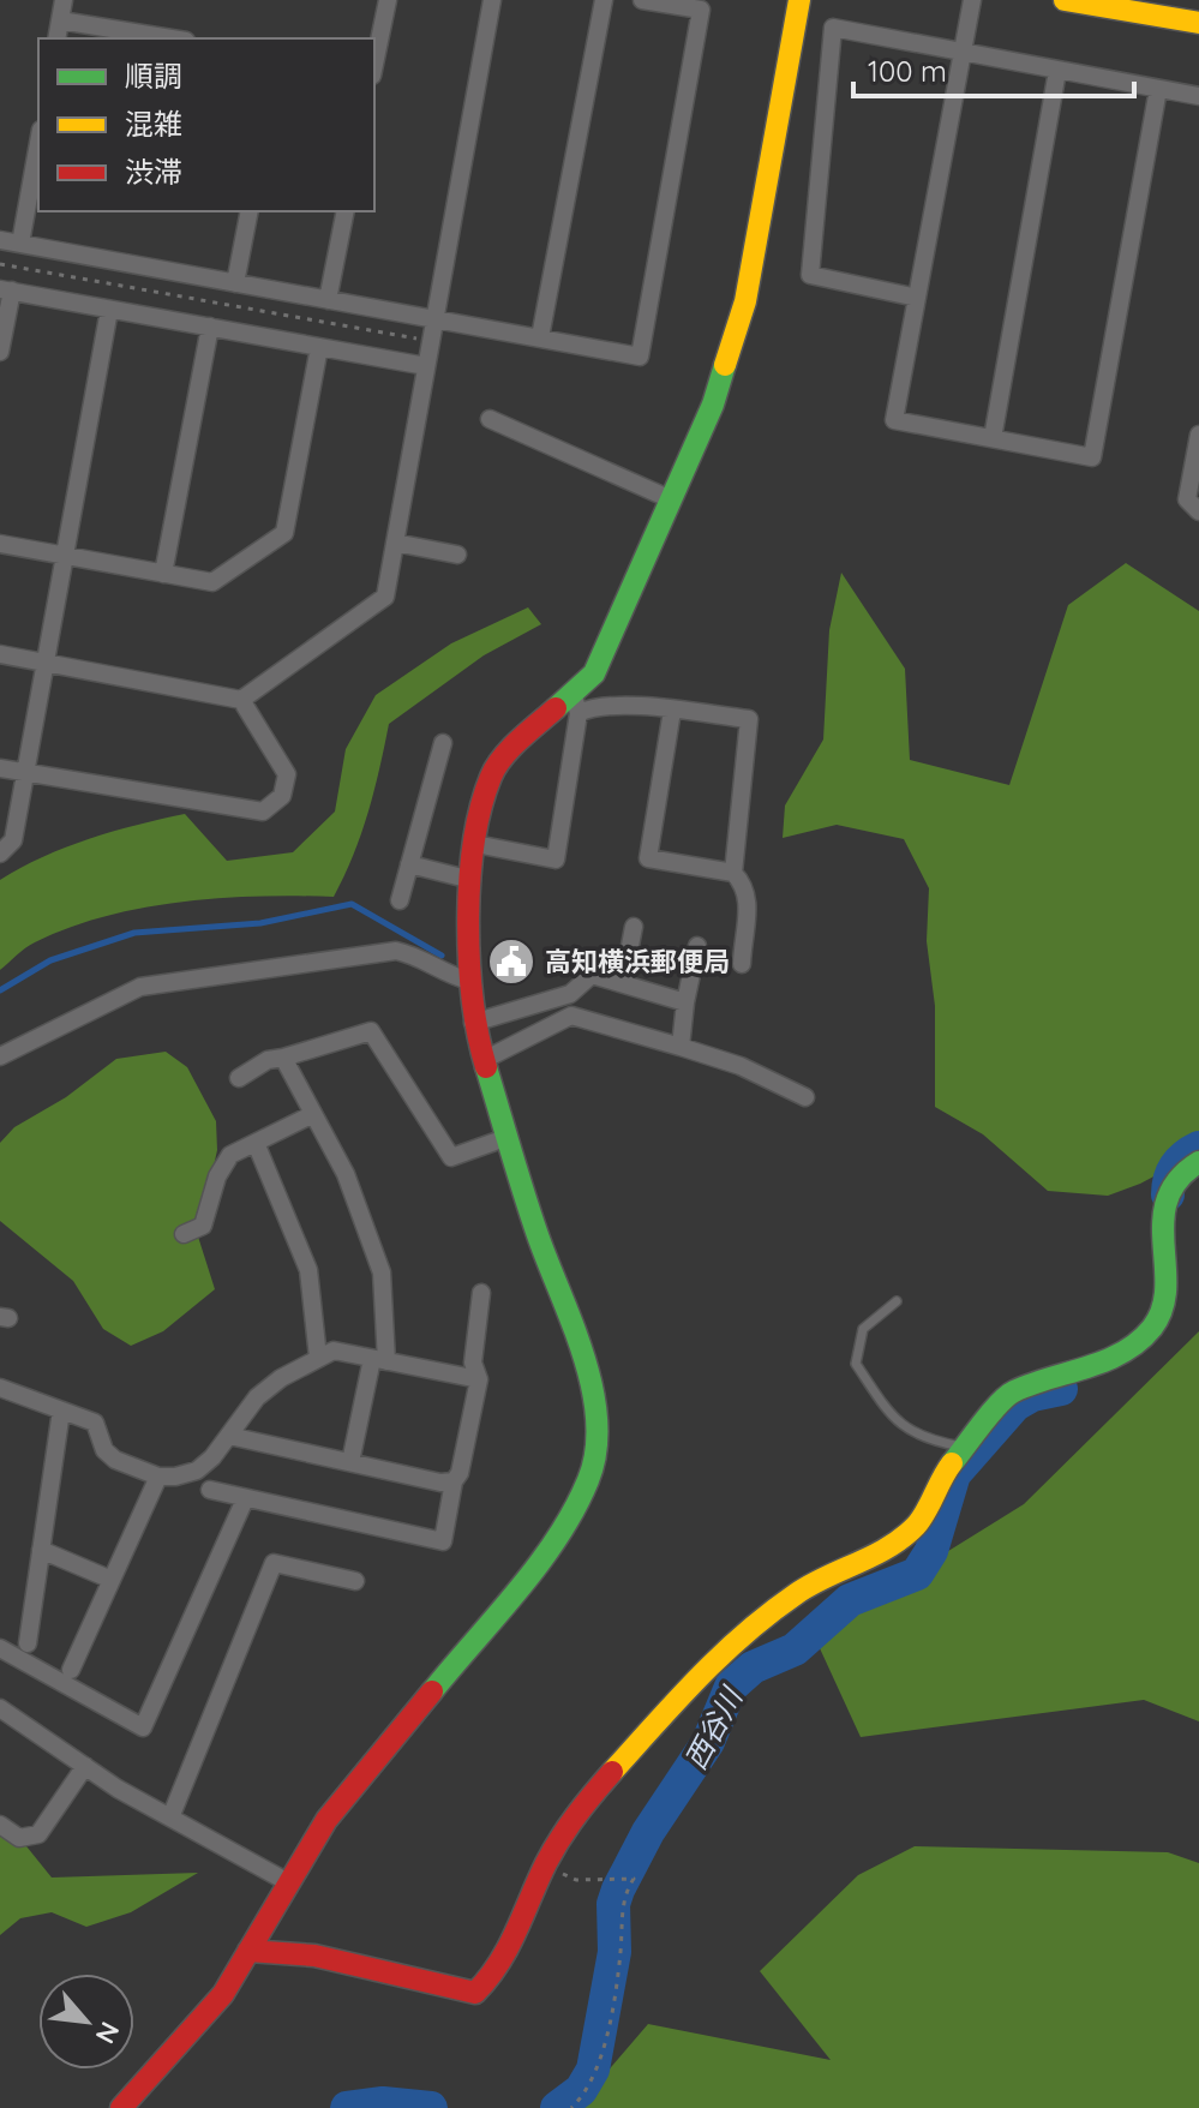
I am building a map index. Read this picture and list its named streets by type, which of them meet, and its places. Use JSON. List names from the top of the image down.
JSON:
{
  "water": ["西谷川"],
  "places": {
    "public building": ["高知横浜郵便局"]
  },
  "legend": ["順調", "混雑", "渋滞"],
  "scale_bar": "100 m",
  "north": "bottom right"
}
